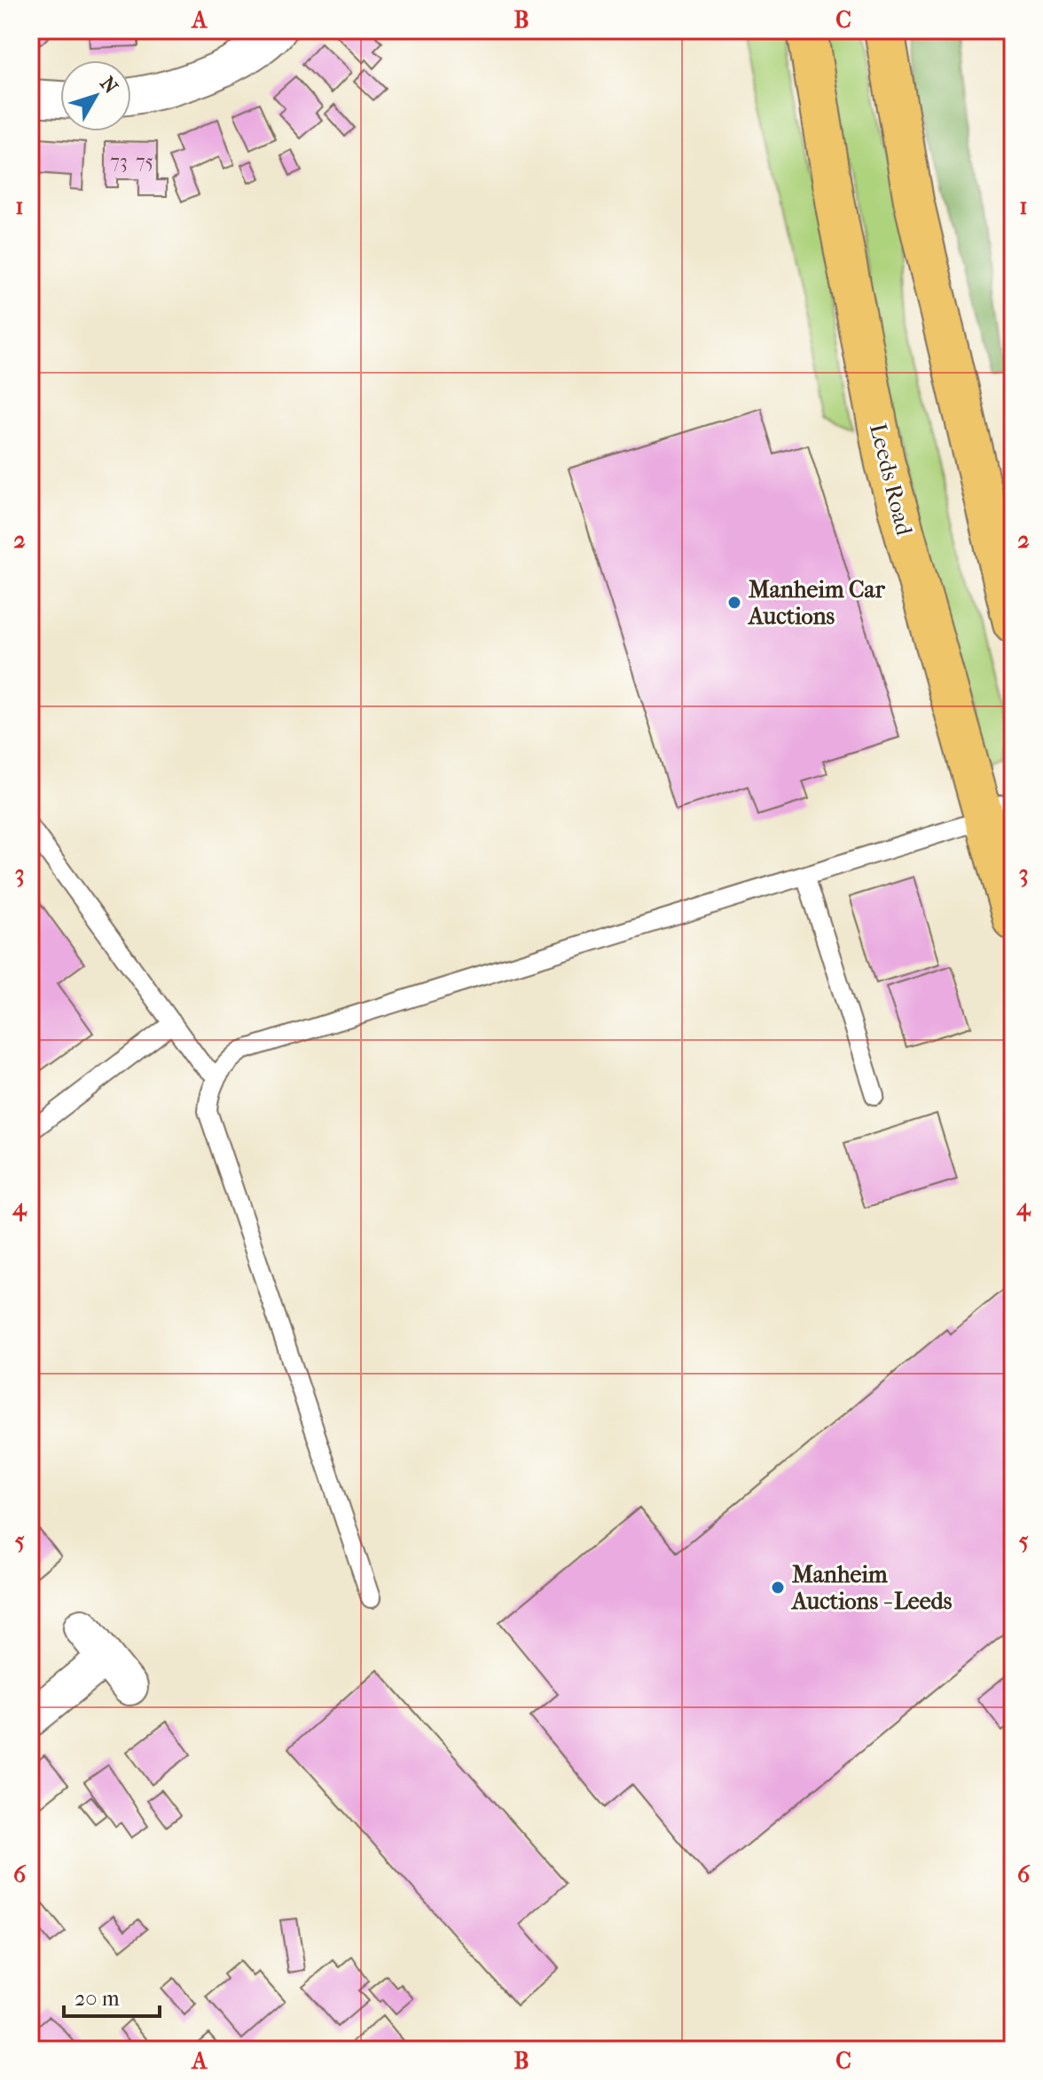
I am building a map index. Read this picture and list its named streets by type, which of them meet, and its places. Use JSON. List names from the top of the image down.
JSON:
{
  "streets": {
    "main road": ["Leeds Road"]
  },
  "places": ["Manheim Car Auctions", "Manheim Auctions - Leeds"],
  "house_numbers": ["73", "75"],
  "scale_bar": "20 m",
  "north": "top right",
  "grid": {
    "columns": ["A", "B", "C"],
    "rows": [
      "1",
      "2",
      "3",
      "4",
      "5",
      "6"
    ]
  }
}
